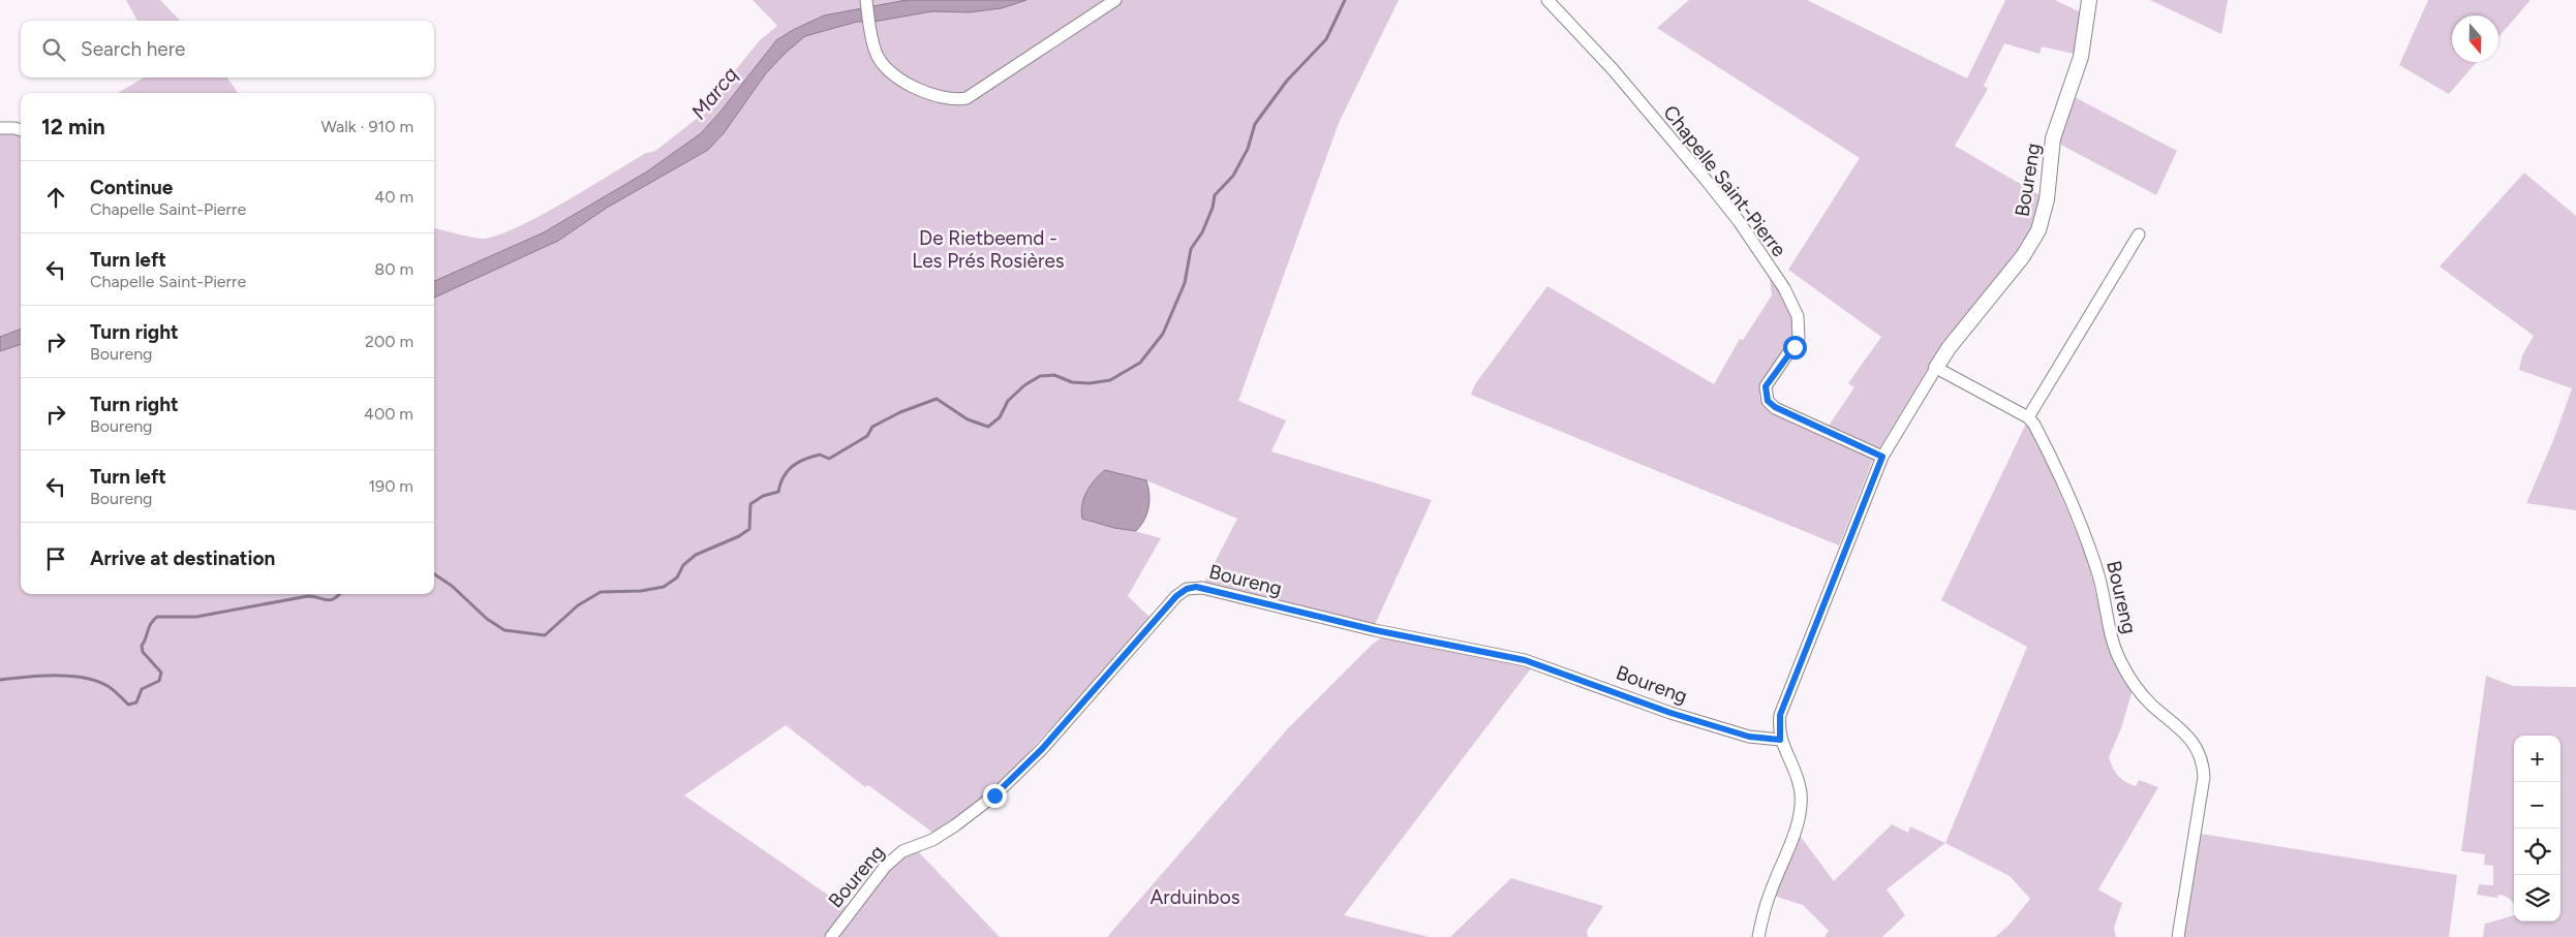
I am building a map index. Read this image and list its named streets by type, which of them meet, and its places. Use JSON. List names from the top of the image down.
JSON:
{
  "streets": {
    "street": ["Boureng", "Chapelle Saint-Pierre"]
  },
  "crossings": [
    ["Boureng", "Chapelle Saint-Pierre"]
  ],
  "water": ["Marcq"],
  "parks": ["De Rietbeemd - Les Prés Rosières", "Arduinbos"],
  "north": "bottom",
  "page": {
    "search": "Search here",
    "heading": ["12 min", "Walk · 910 m"],
    "list": [
      ["Continue", "Chapelle Saint-Pierre", "40 m"],
      ["Turn left", "Chapelle Saint-Pierre", "80 m"],
      ["Turn right", "Boureng", "200 m"],
      ["Turn right", "Boureng", "400 m"],
      ["Turn left", "Boureng", "190 m"],
      "Arrive at destination"
    ],
    "map_buttons": ["+", "−"]
  }
}
